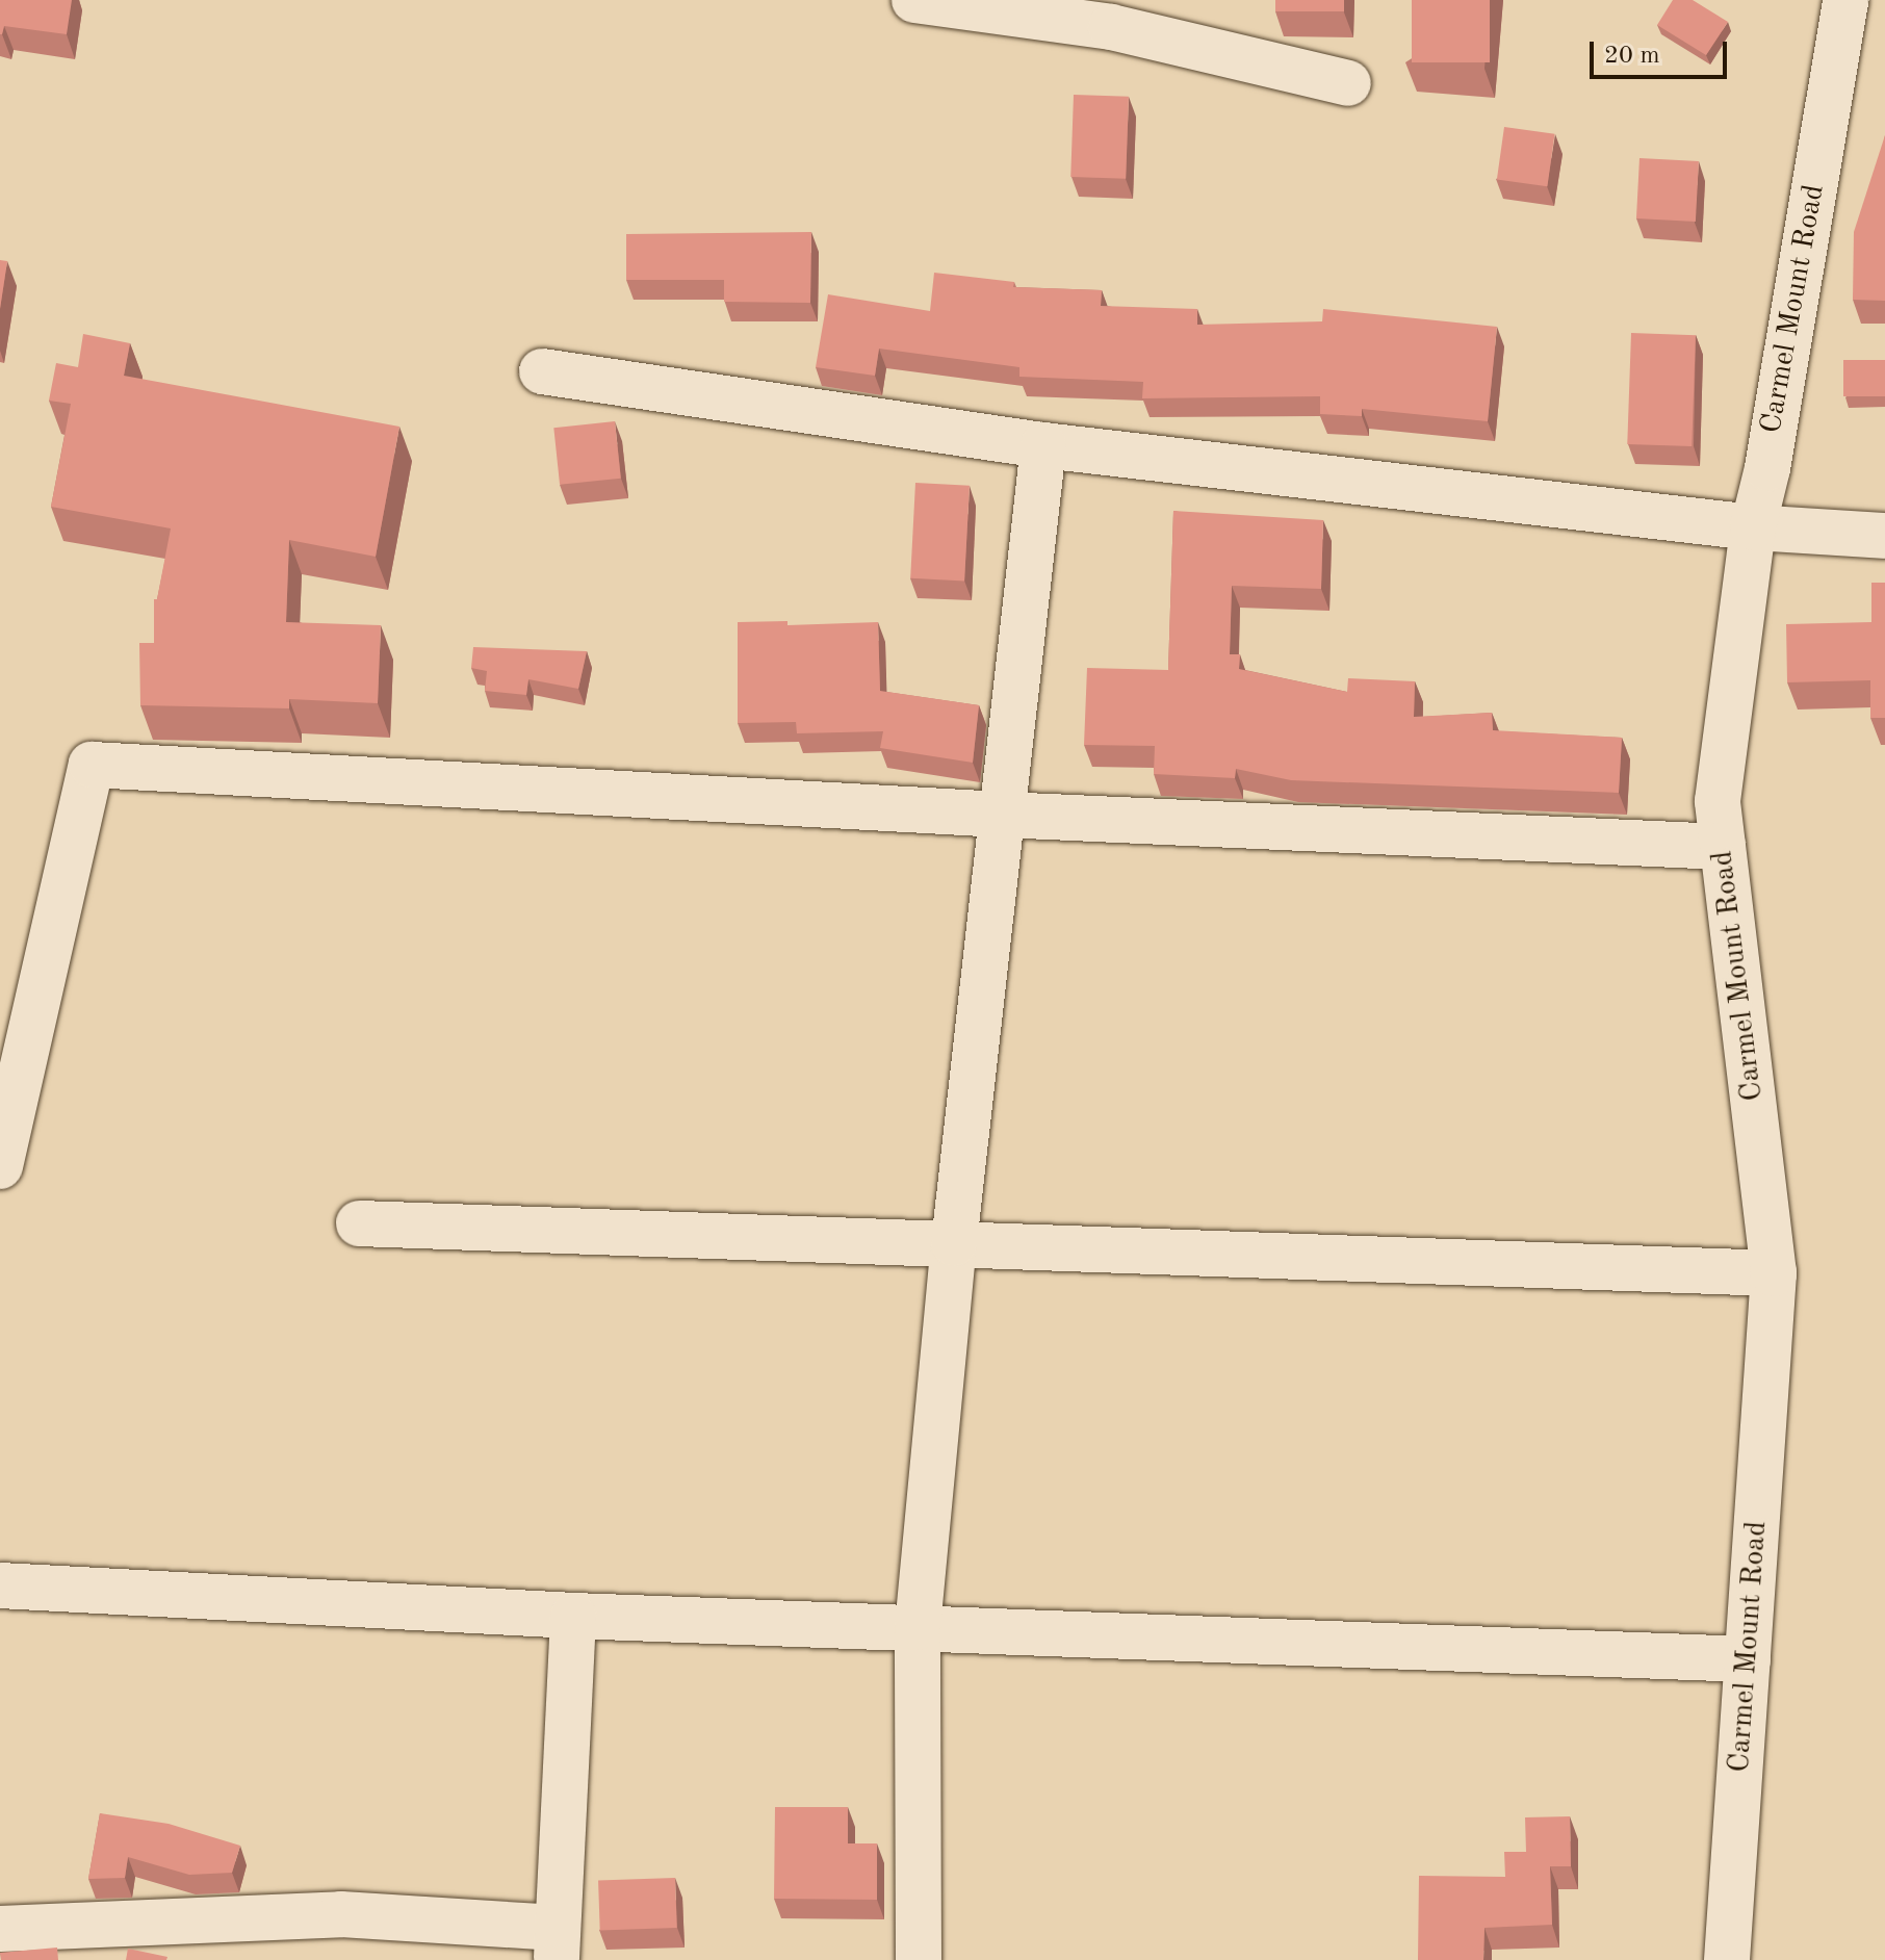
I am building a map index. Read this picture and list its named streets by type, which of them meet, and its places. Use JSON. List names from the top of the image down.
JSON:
{
  "streets": {
    "street": ["Carmel Mount Road"]
  },
  "scale_bar": "20 m"
}
